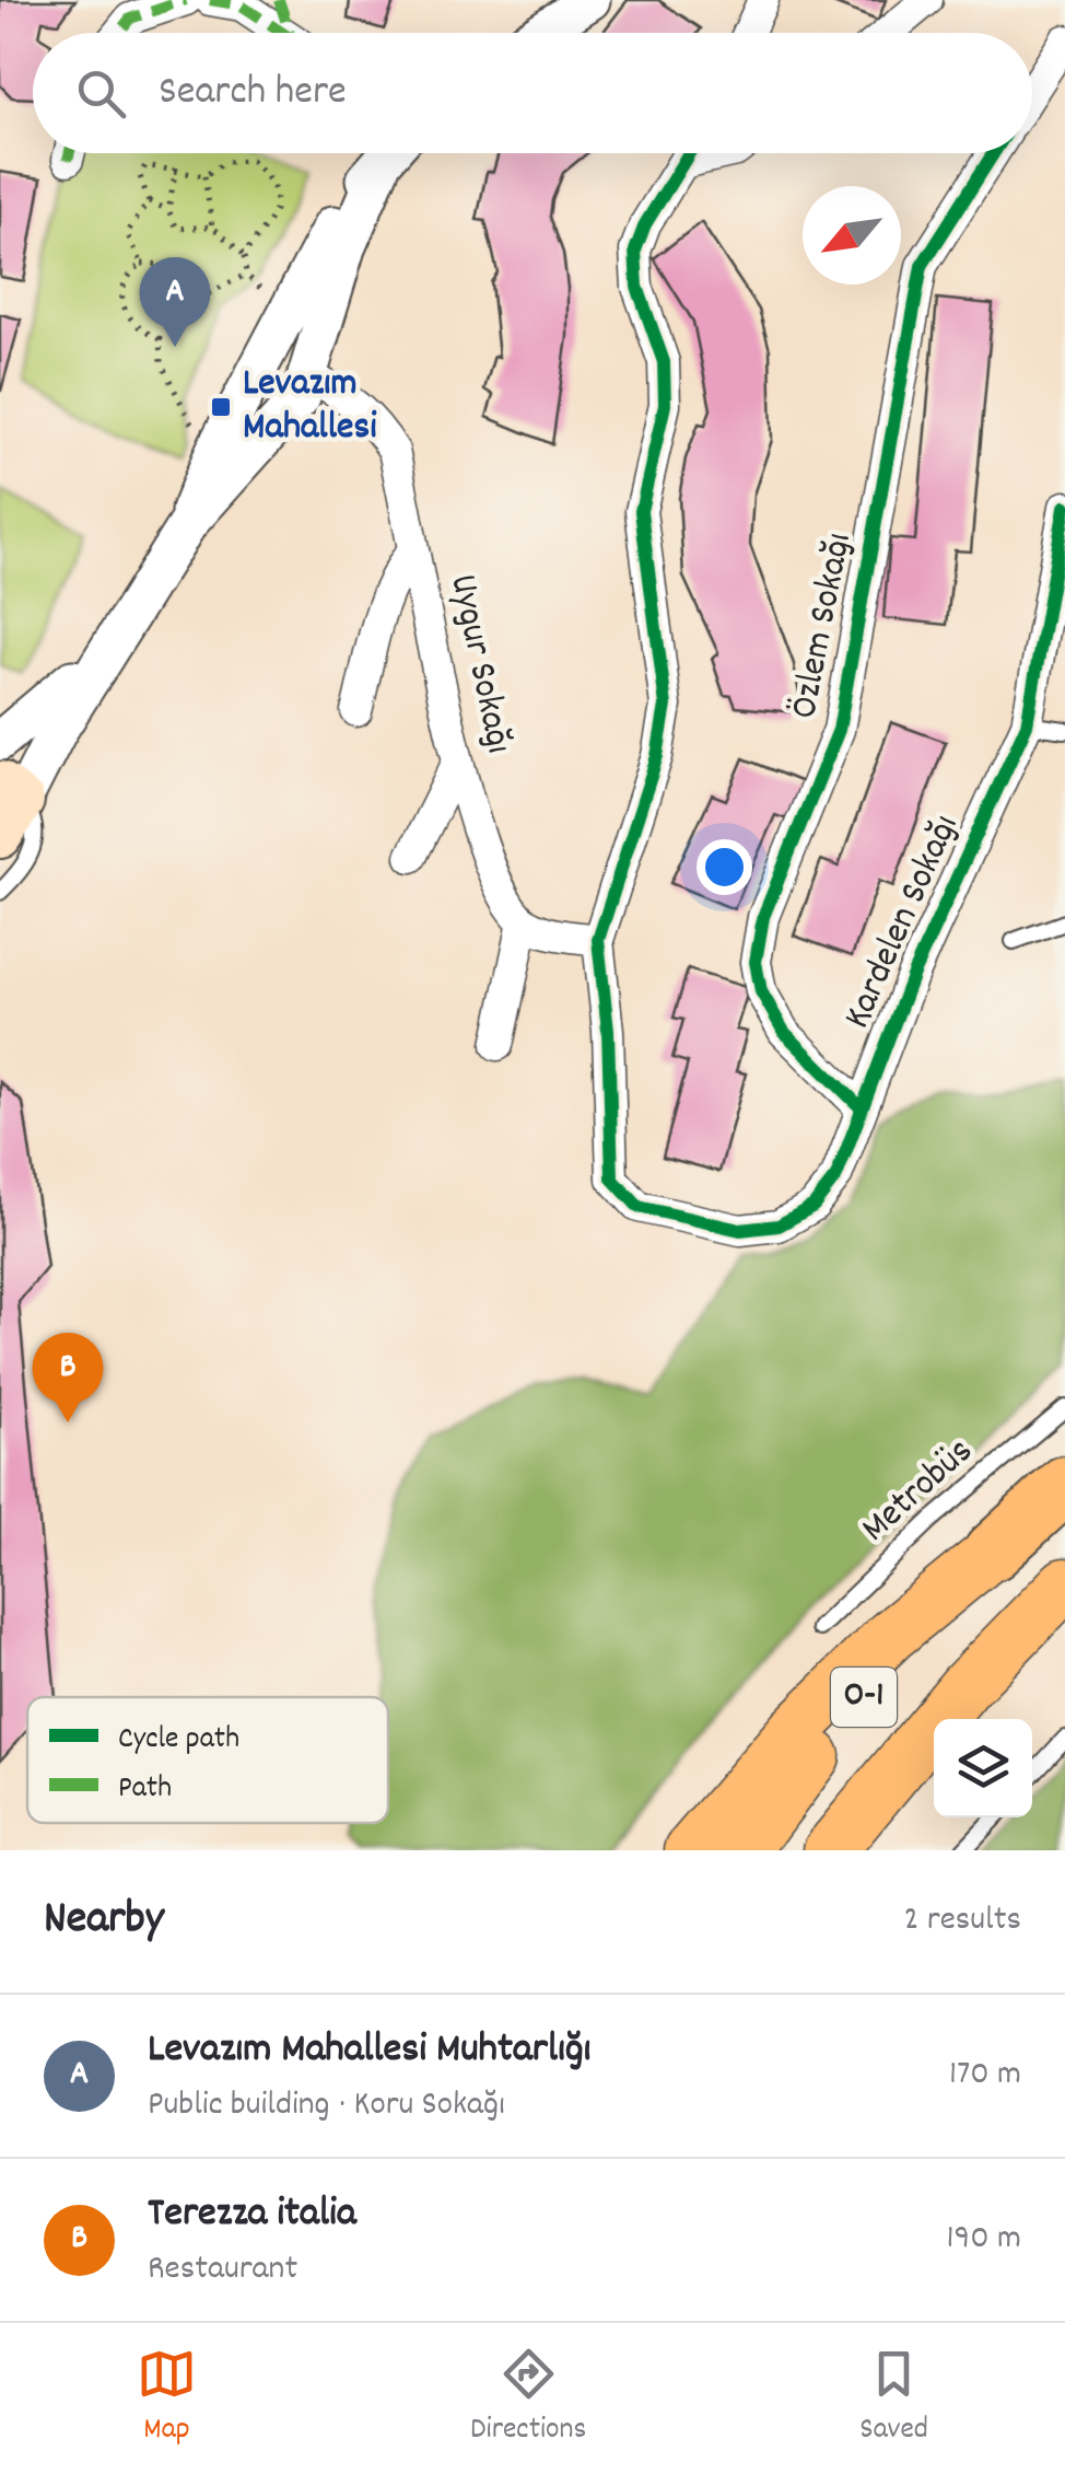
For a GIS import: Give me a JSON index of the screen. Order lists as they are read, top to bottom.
{
  "streets": {
    "highway": ["O-1"],
    "street": ["Özlem Sokağı", "Uygur Sokağı", "Kardelen Sokağı"],
    "lane": ["Metrobüs"]
  },
  "crossings": [
    ["Özlem Sokağı", "Kardelen Sokağı"]
  ],
  "places": {
    "transit": ["Levazım Mahallesi"]
  },
  "legend": ["Cycle path", "Path"],
  "north": "bottom left",
  "page": {
    "search": "Search here",
    "pins": ["A", "B"],
    "heading": ["Nearby", "2 results"],
    "list": [
      {
        "mark": "A",
        "name": "Levazım Mahallesi Muhtarlığı",
        "note": "Public building · Koru Sokağı",
        "value": "170 m"
      },
      {
        "mark": "B",
        "name": "Terezza italia",
        "note": "Restaurant",
        "value": "190 m"
      }
    ],
    "nav": ["Map", "Directions", "Saved"]
  }
}
